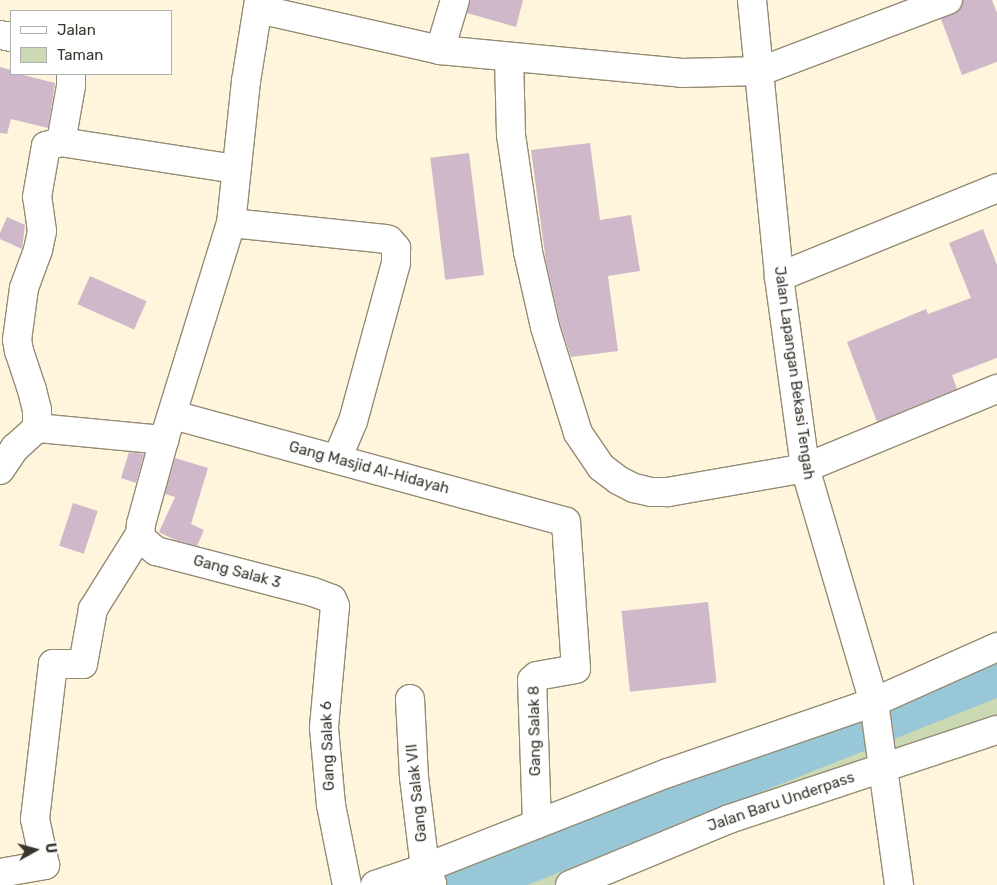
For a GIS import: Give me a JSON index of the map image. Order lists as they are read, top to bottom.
{
  "streets": {
    "street": [
      "Jalan Lapangan Bekasi Tengah",
      "Gang Masjid Al-Hidayah",
      "Gang Salak 3",
      "Gang Salak 8",
      "Gang Salak 6",
      "Gang Salak VII",
      "Jalan Baru Underpass"
    ]
  },
  "crossings": [
    ["Jalan Lapangan Bekasi Tengah", "Jalan Baru Underpass"],
    ["Gang Masjid Al-Hidayah", "Gang Salak 8"],
    ["Gang Salak 3", "Gang Salak 6"]
  ],
  "legend": ["Jalan", "Taman"],
  "north": "right"
}
